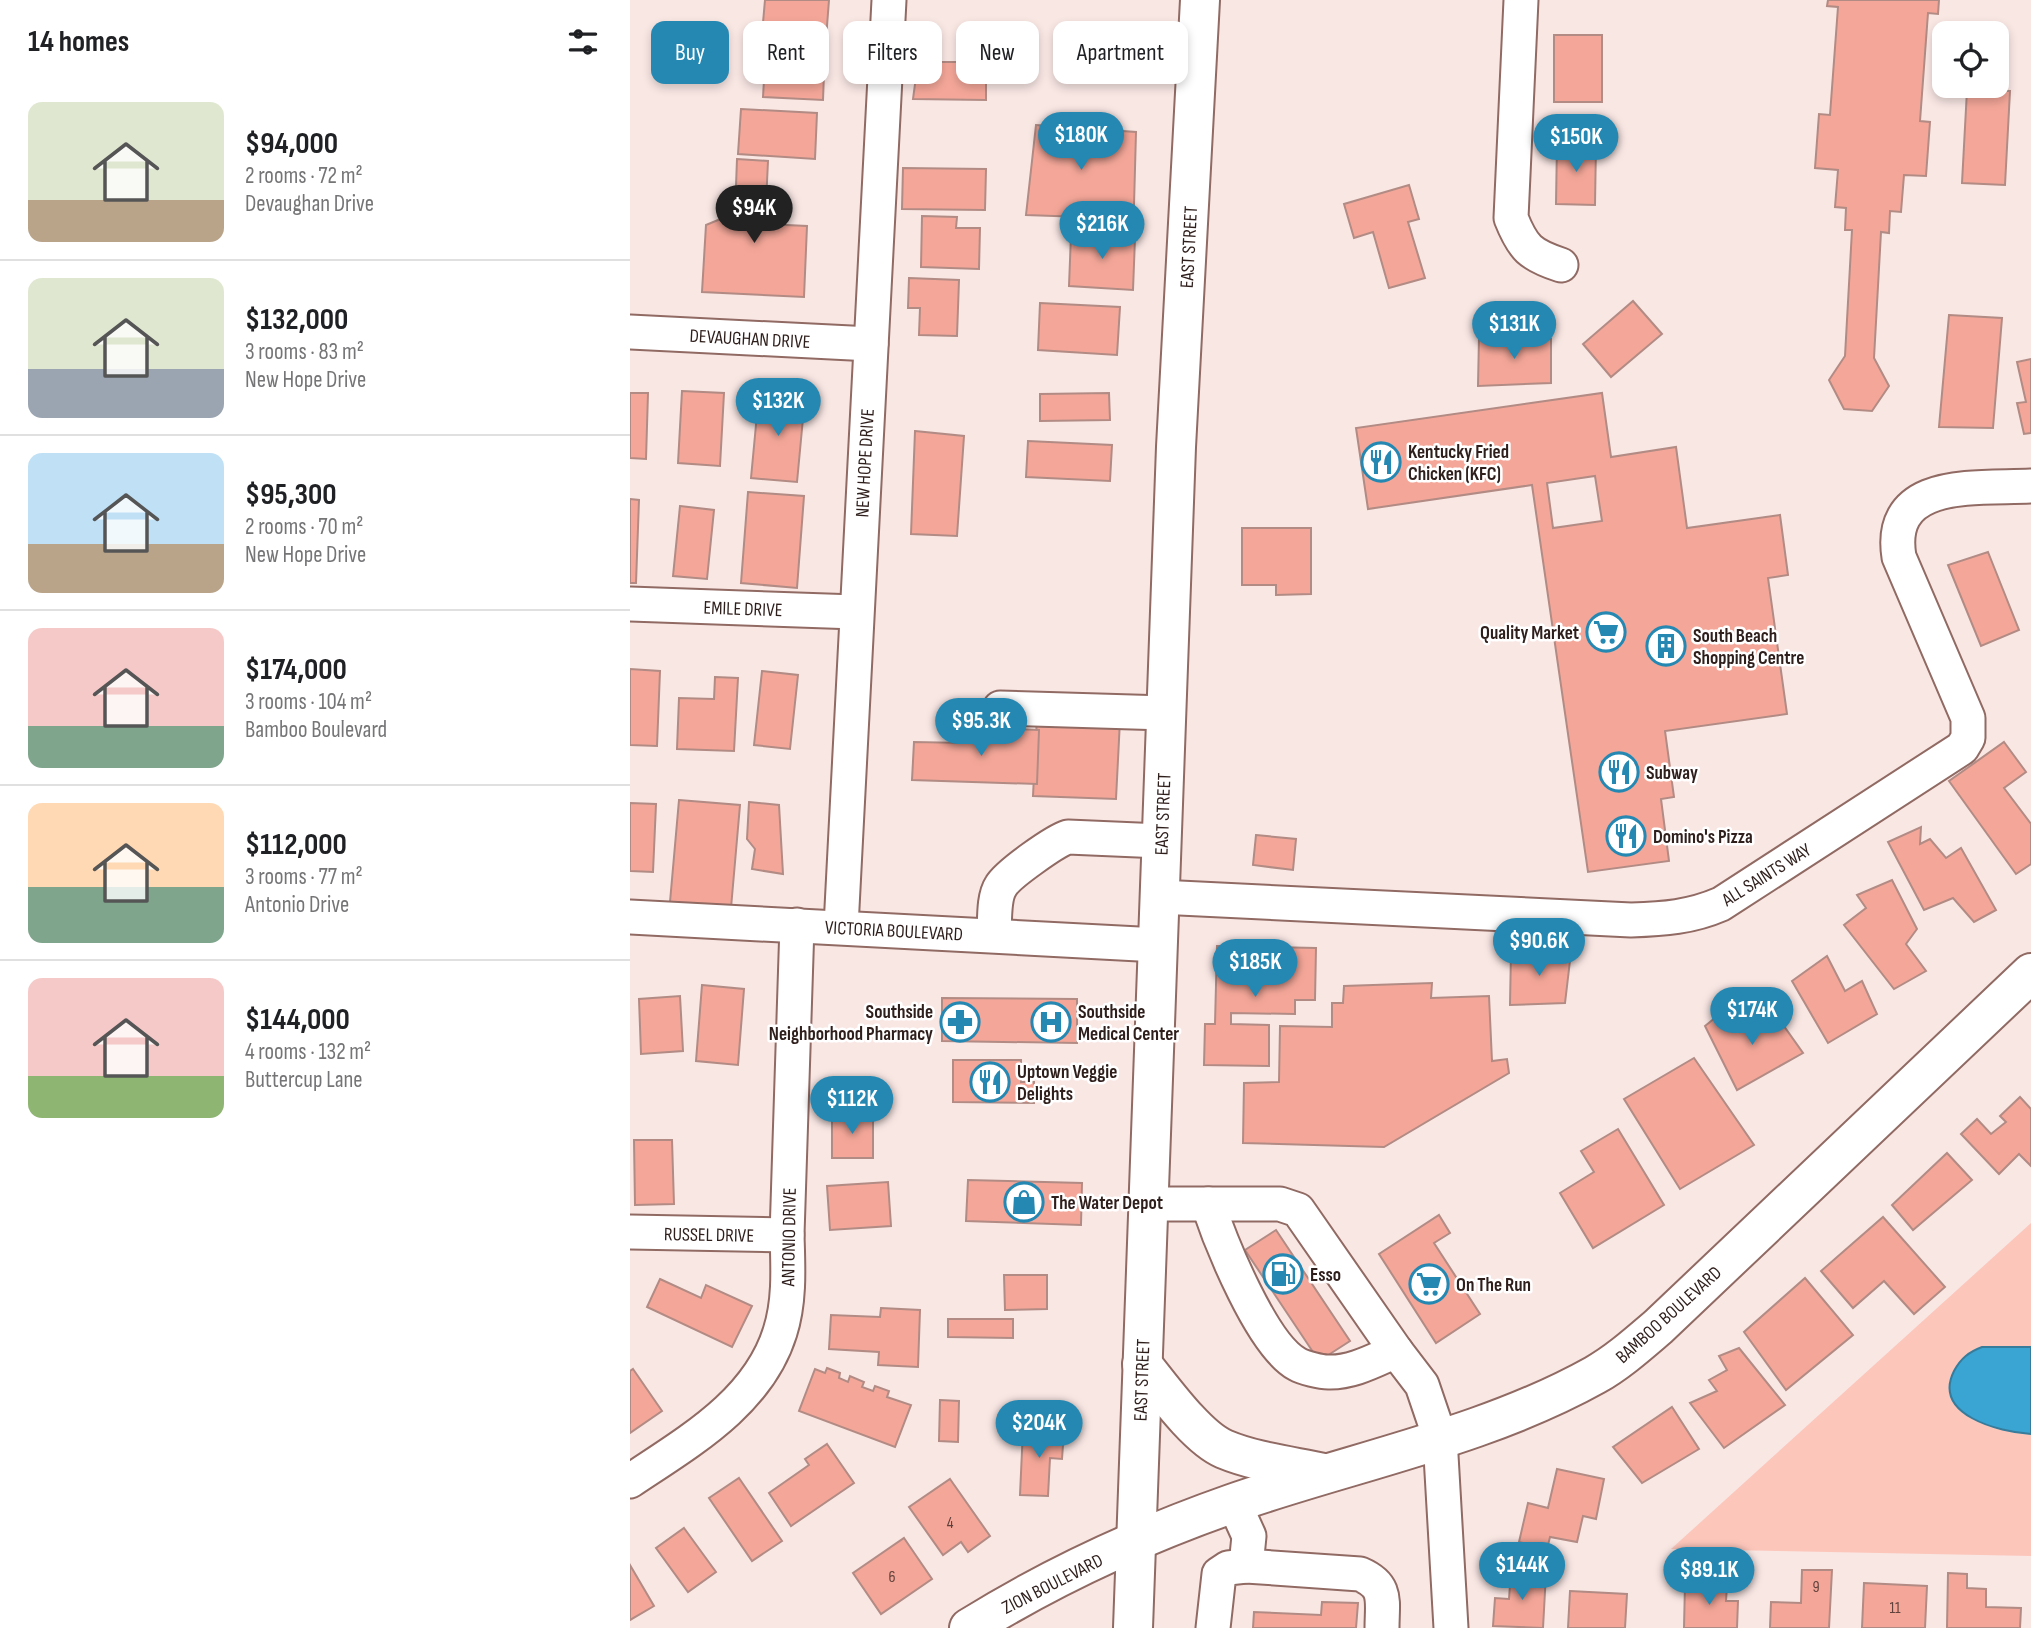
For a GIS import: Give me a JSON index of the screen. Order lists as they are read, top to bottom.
{
  "streets": {
    "main road": ["EAST STREET", "BAMBOO BOULEVARD", "ZION BOULEVARD"],
    "street": [
      "DEVAUGHAN DRIVE",
      "NEW HOPE DRIVE",
      "EMILE DRIVE",
      "ALL SAINTS WAY",
      "VICTORIA BOULEVARD",
      "RUSSEL DRIVE",
      "ANTONIO DRIVE"
    ]
  },
  "crossings": [
    ["EAST STREET", "ALL SAINTS WAY"],
    ["EAST STREET", "VICTORIA BOULEVARD"],
    ["EAST STREET", "BAMBOO BOULEVARD"],
    ["EAST STREET", "ZION BOULEVARD"],
    ["DEVAUGHAN DRIVE", "NEW HOPE DRIVE"],
    ["NEW HOPE DRIVE", "EMILE DRIVE"],
    ["NEW HOPE DRIVE", "VICTORIA BOULEVARD"],
    ["VICTORIA BOULEVARD", "ANTONIO DRIVE"],
    ["RUSSEL DRIVE", "ANTONIO DRIVE"],
    ["BAMBOO BOULEVARD", "ZION BOULEVARD"]
  ],
  "places": {
    "restaurant": [
      "Kentucky Fried Chicken (KFC)",
      "Subway",
      "Domino's Pizza",
      "Uptown Veggie Delights"
    ],
    "supermarket": ["Quality Market", "On The Run"],
    "building": ["South Beach Shopping Centre"],
    "pharmacy": ["Southside Neighborhood Pharmacy"],
    "hospital": ["Southside Medical Center"],
    "shop": ["The Water Depot"],
    "fuel station": ["Esso"]
  },
  "house_numbers": [
    "4",
    "6",
    "9",
    "11"
  ],
  "page": {
    "heading": "14 homes",
    "chip": [
      "Buy",
      "Rent",
      "Filters",
      "New",
      "Apartment"
    ],
    "list": [
      {
        "name": "$94,000",
        "note": "2 rooms · 72 m² · Devaughan Drive"
      },
      {
        "name": "$132,000",
        "note": "3 rooms · 83 m² · New Hope Drive"
      },
      {
        "name": "$95,300",
        "note": "2 rooms · 70 m² · New Hope Drive"
      },
      {
        "name": "$174,000",
        "note": "3 rooms · 104 m² · Bamboo Boulevard"
      },
      {
        "name": "$112,000",
        "note": "3 rooms · 77 m² · Antonio Drive"
      },
      {
        "name": "$144,000",
        "note": "4 rooms · 132 m² · Buttercup Lane"
      }
    ],
    "price": [
      "$180K",
      "$150K",
      "$94K",
      "$216K",
      "$131K",
      "$132K",
      "$95.3K",
      "$90.6K",
      "$185K",
      "$174K",
      "$112K",
      "$204K",
      "$144K",
      "$89.1K"
    ]
  }
}
